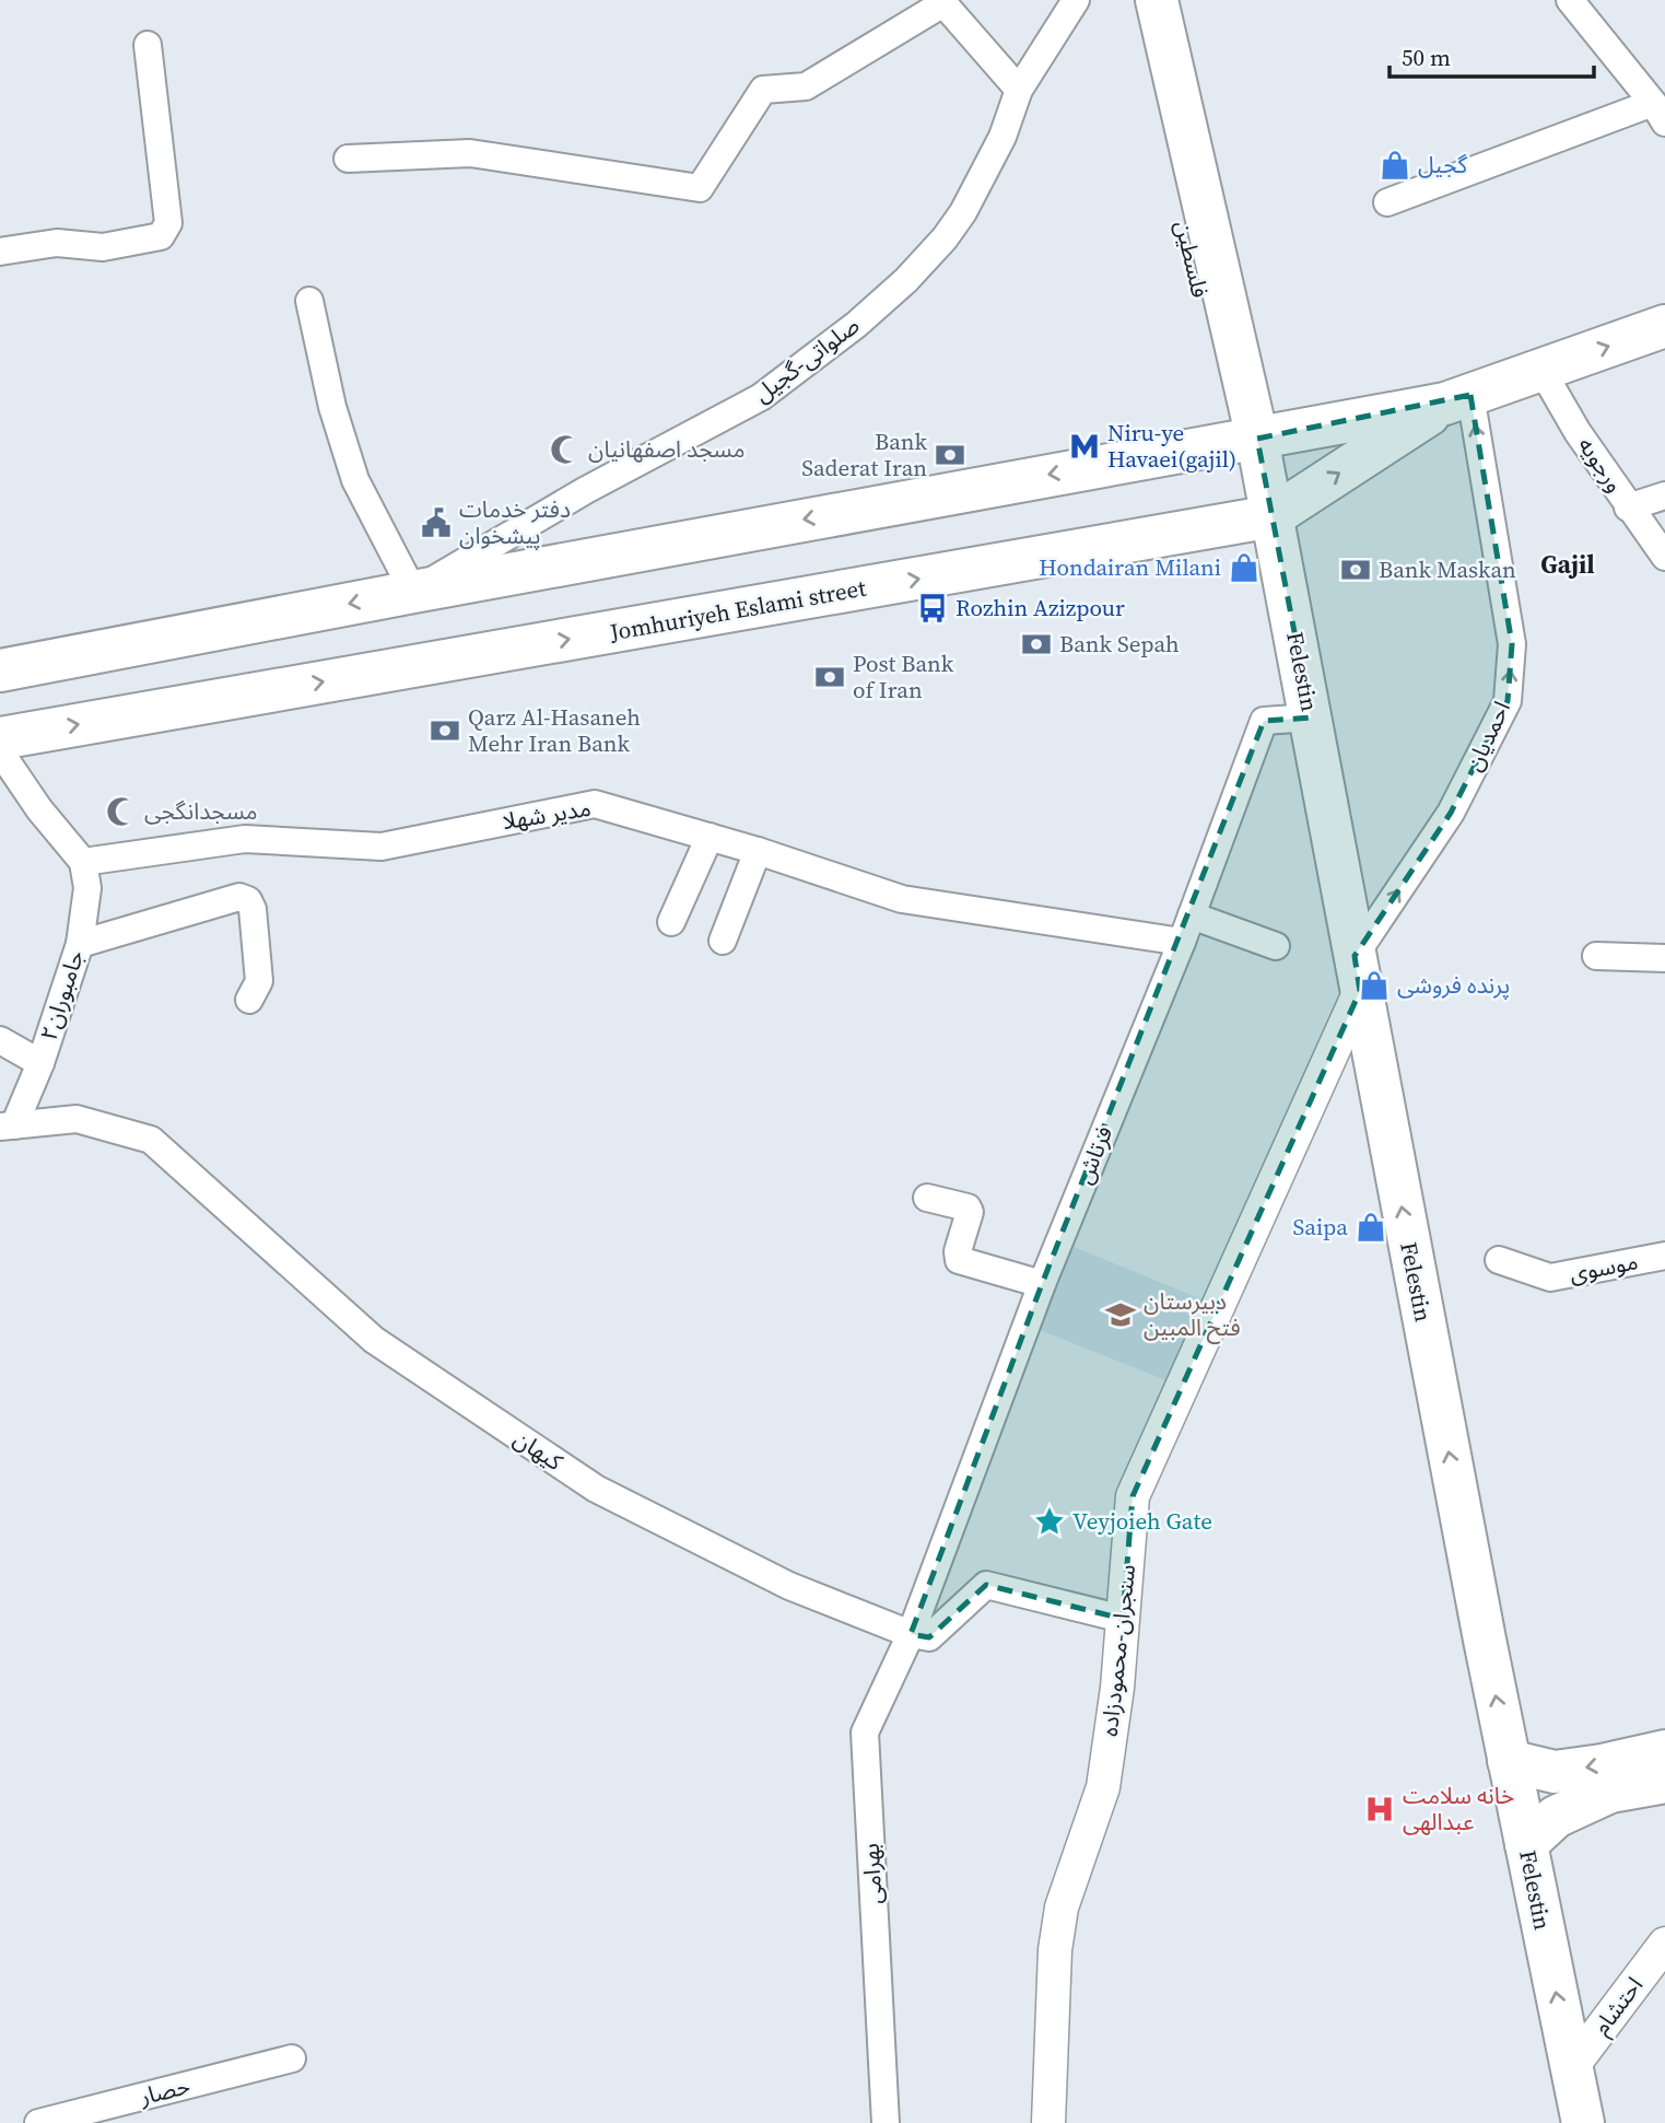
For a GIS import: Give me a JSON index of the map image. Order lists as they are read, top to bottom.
{
  "streets": {
    "main road": ["فلسطین", "Jomhuriyeh Eslami street", "Felestin"],
    "street": [
      "صلواتی-گجیل",
      "ورجویه",
      "احمدیان",
      "مدیر شهلا",
      "جامبوران۲",
      "فرتاش",
      "موسوی",
      "کیهان",
      "سنجران-محمودزاده",
      "بهرامی",
      "احتشام",
      "حصار"
    ]
  },
  "crossings": [
    ["فلسطین", "Jomhuriyeh Eslami street"],
    ["فلسطین", "Felestin"],
    ["صلواتی-گجیل", "Jomhuriyeh Eslami street"],
    ["ورجویه", "Jomhuriyeh Eslami street"],
    ["Jomhuriyeh Eslami street", "Felestin"],
    ["Jomhuriyeh Eslami street", "احمدیان"],
    ["Felestin", "احمدیان"],
    ["Felestin", "فرتاش"],
    ["Felestin", "سنجران-محمودزاده"],
    ["Felestin", "احتشام"],
    ["احمدیان", "سنجران-محمودزاده"],
    ["مدیر شهلا", "جامبوران۲"],
    ["مدیر شهلا", "فرتاش"],
    ["جامبوران۲", "کیهان"],
    ["فرتاش", "کیهان"],
    ["فرتاش", "بهرامی"],
    ["کیهان", "بهرامی"]
  ],
  "one_way": ["Felestin", "احمدیان"],
  "districts": ["Gajil"],
  "places": {
    "shop": [
      "گجیل",
      "Hondairan Milani",
      "پرنده فروشی",
      "Saipa"
    ],
    "metro station": ["Niru-ye Havaei(gajil)"],
    "mosque": ["مسجد اصفهانیان", "مسجدانگجی"],
    "bank": [
      "Bank Saderat Iran",
      "Bank Maskan",
      "Bank Sepah",
      "Post Bank of Iran",
      "Qarz Al-Hasaneh Mehr Iran Bank"
    ],
    "public building": ["دفتر خدمات پیشخوان"],
    "bus stop": ["Rozhin Azizpour"],
    "school or university": ["دبیرستان فتح المبین"],
    "place": ["Veyjoieh Gate"],
    "hospital": ["خانه سلامت عبدالهی"]
  },
  "scale_bar": "50 m"
}
